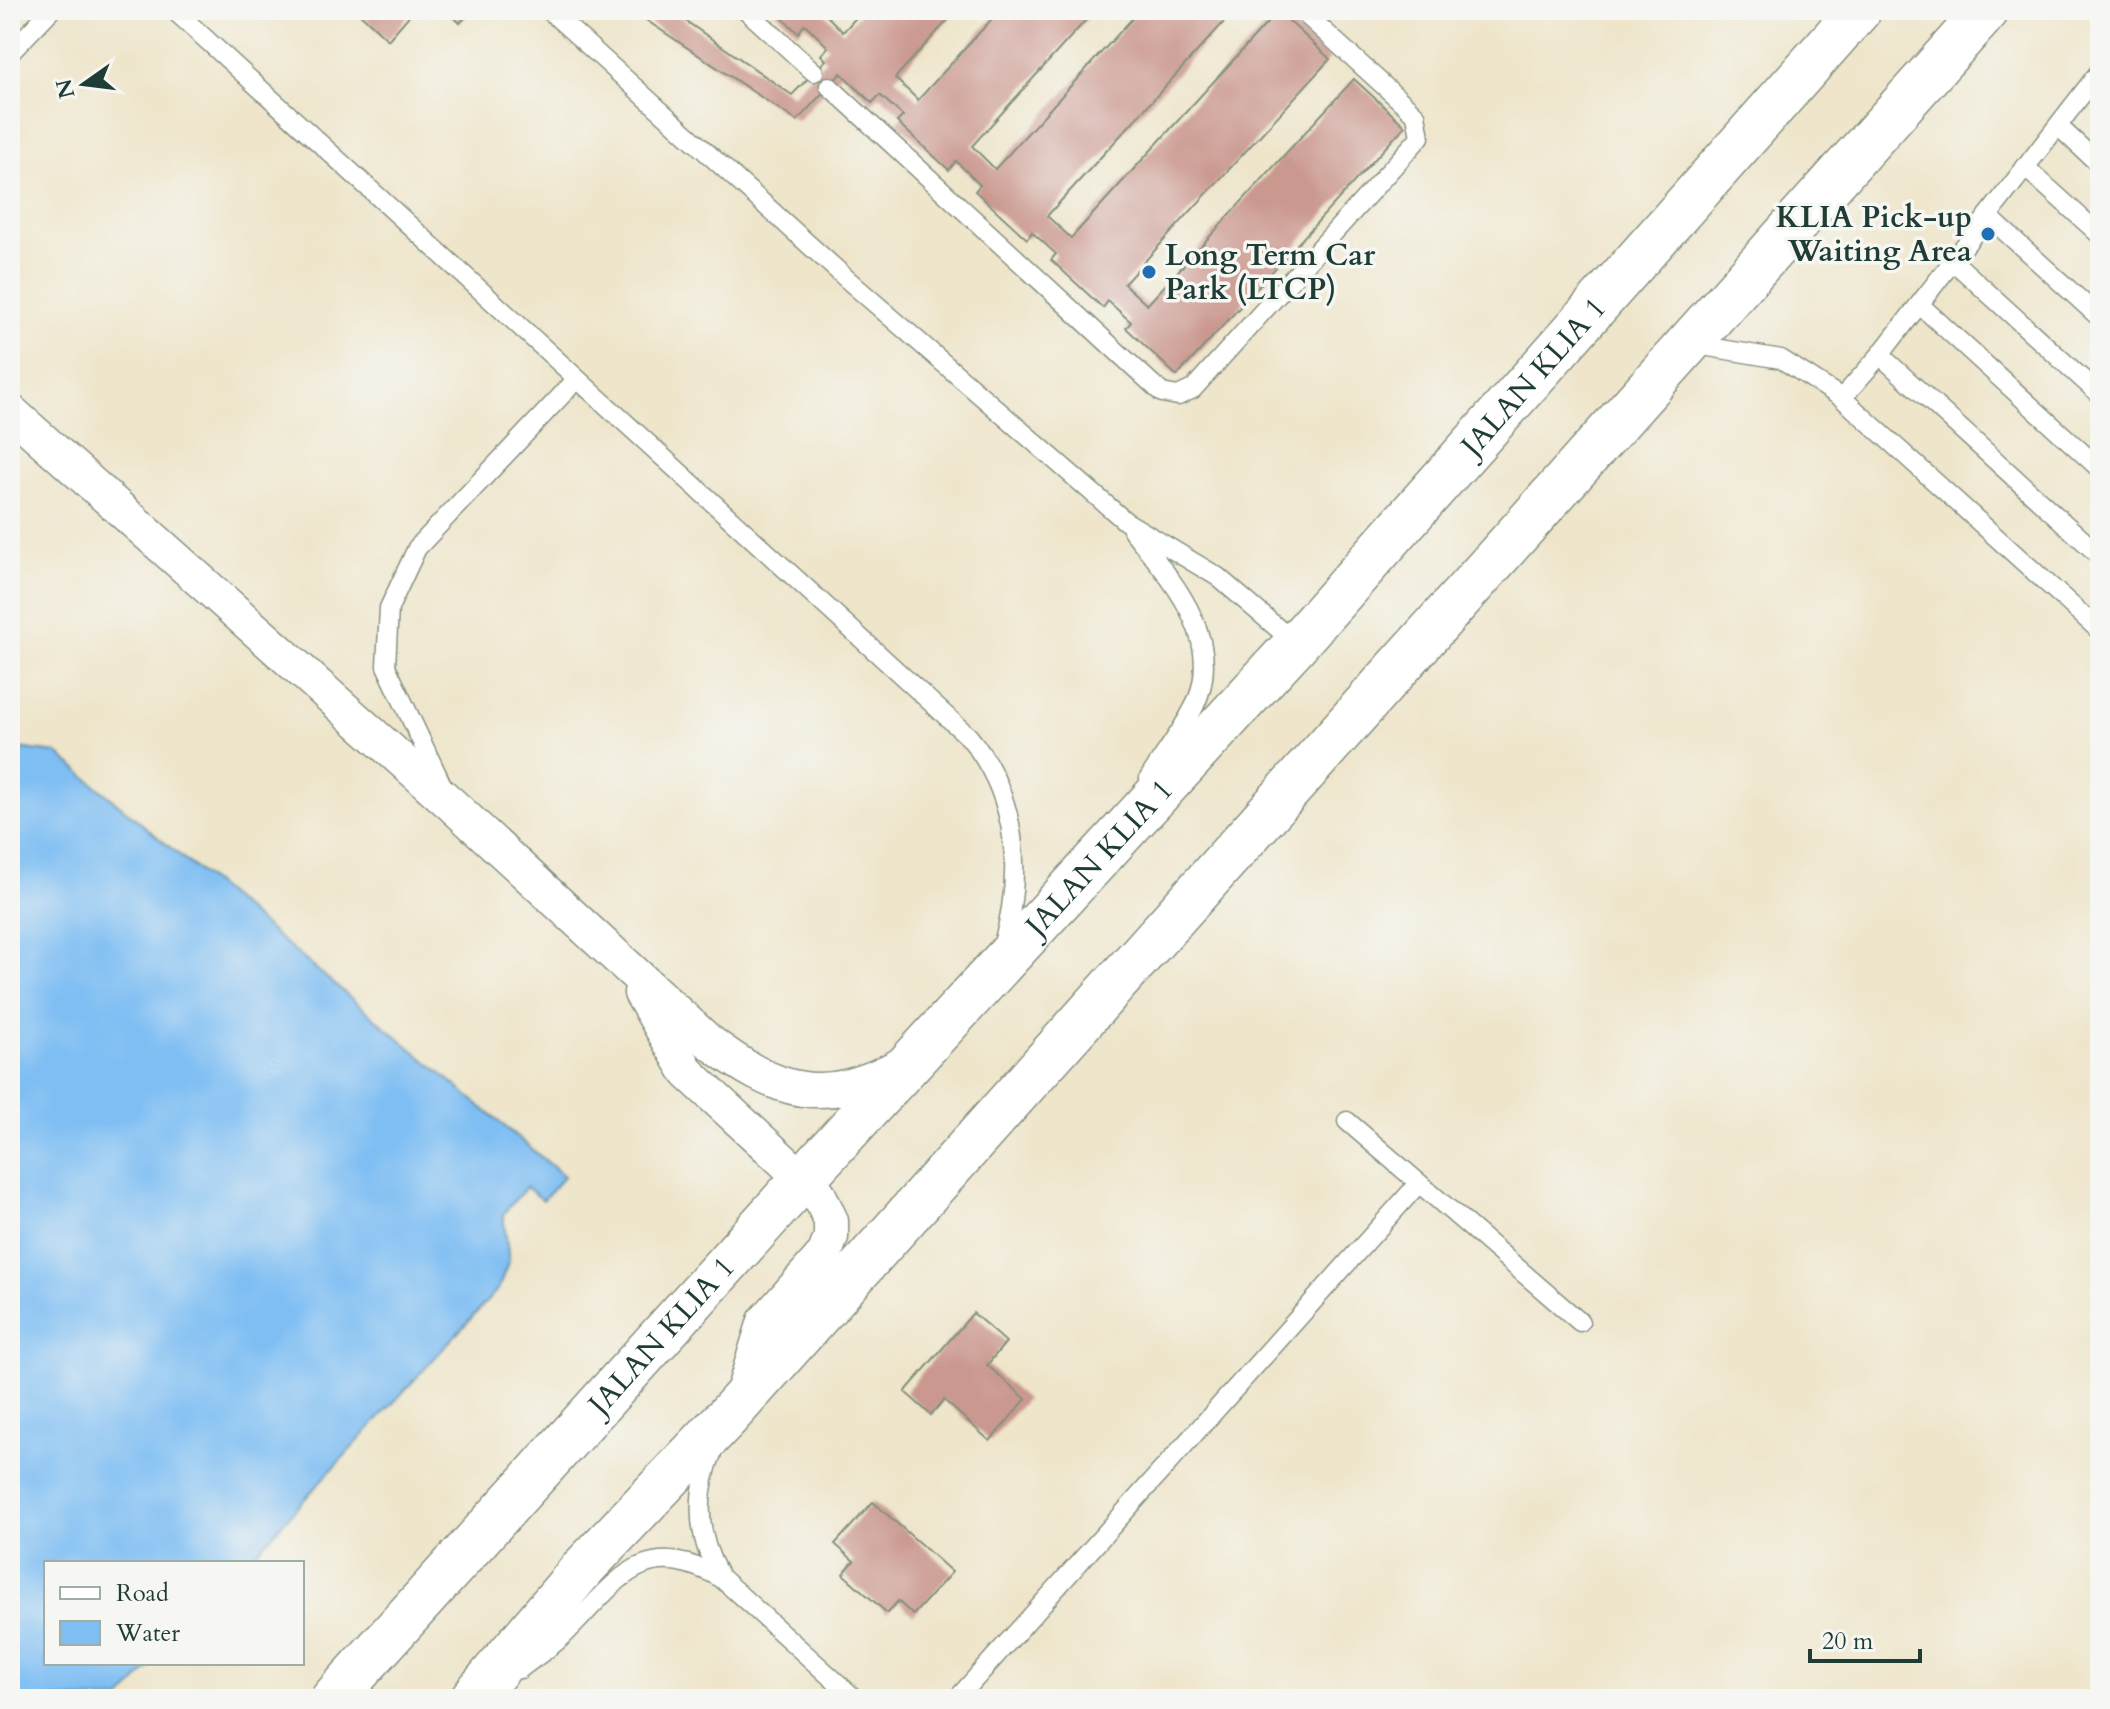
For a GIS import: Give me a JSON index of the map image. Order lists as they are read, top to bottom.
{
  "streets": {
    "main road": ["JALAN KLIA 1"]
  },
  "places": ["KLIA Pick-up Waiting Area", "Long Term Car Park (LTCP)"],
  "legend": ["Road", "Water"],
  "scale_bar": "20 m",
  "north": "left"
}
